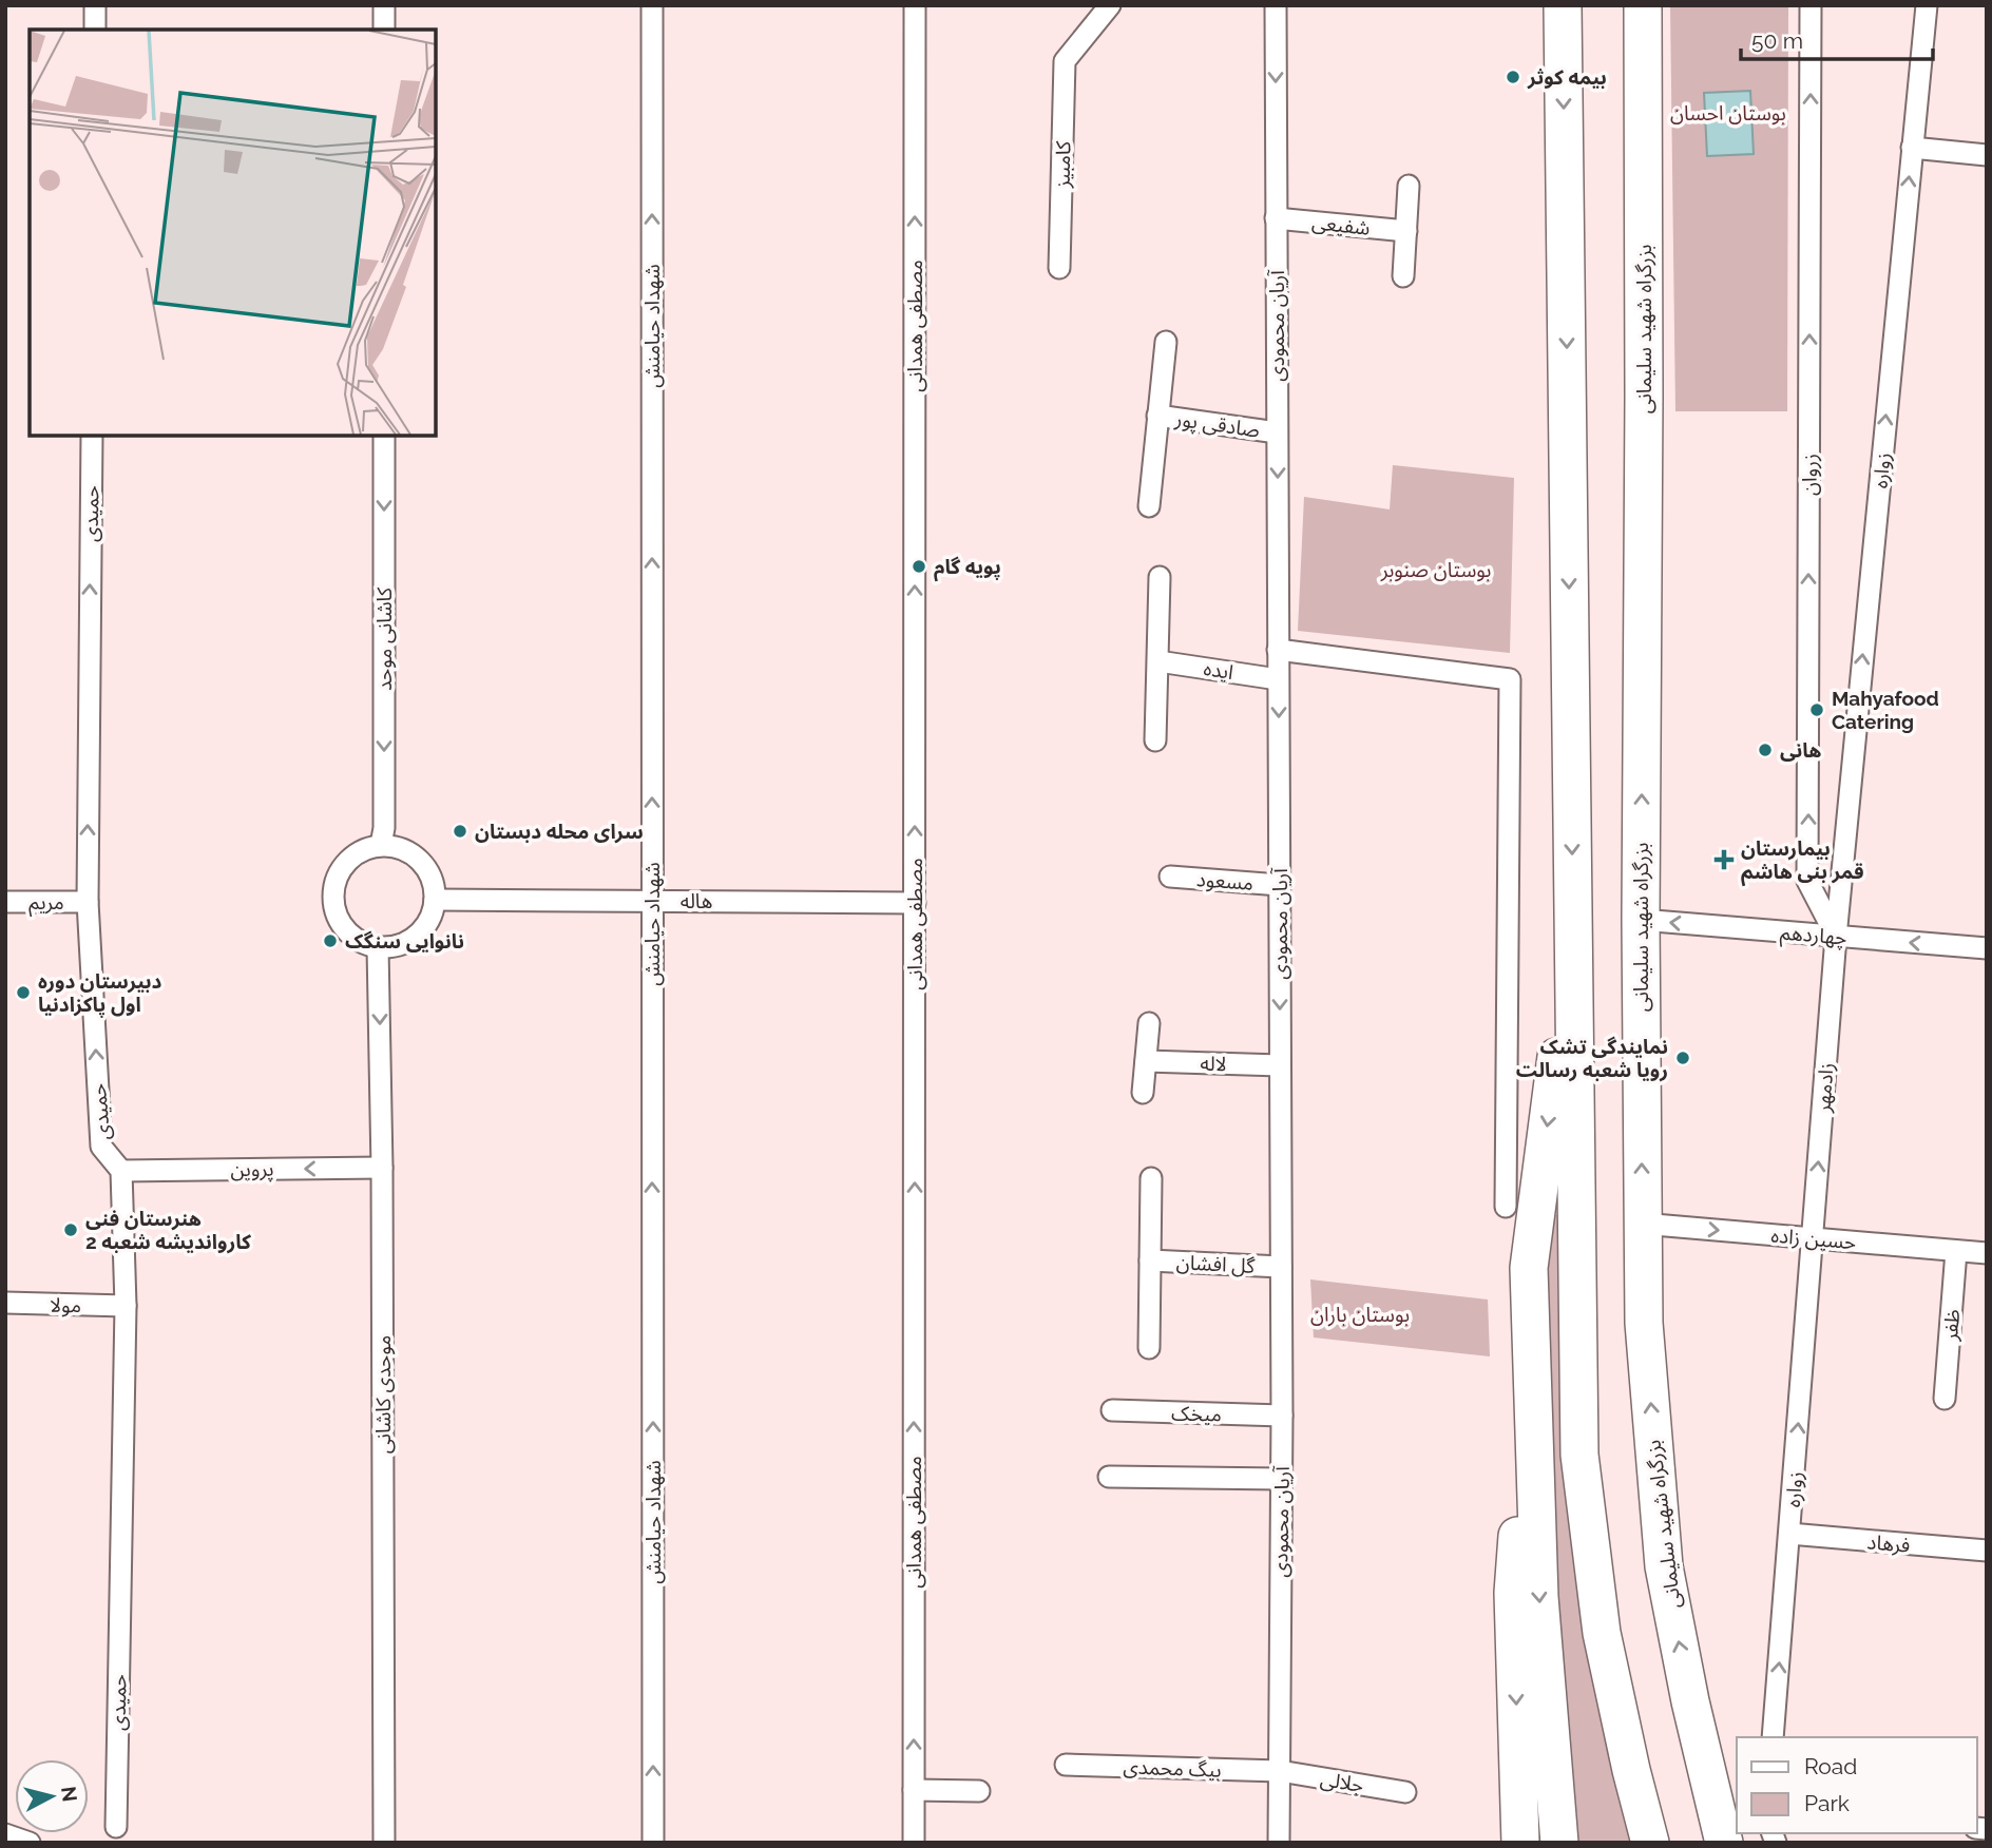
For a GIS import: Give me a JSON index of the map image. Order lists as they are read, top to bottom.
{
  "streets": {
    "highway": ["بزرگراه شهید سلیمانی"],
    "street": [
      "کامبیز",
      "شفیعی",
      "شهداد حیامنش",
      "مصطفی همدانی",
      "آریان محمودی",
      "صادقی پور",
      "زواره",
      "زروان",
      "حمیدی",
      "کاشانی موحد",
      "ایده",
      "مسعود",
      "هاله",
      "مریم",
      "چهاردهم",
      "لاله",
      "زادمهر",
      "پروین",
      "حسین زاده",
      "گل افشان",
      "مولا",
      "ظفر",
      "موحدی کاشانی",
      "میخک",
      "فرهاد",
      "بیگ محمدی",
      "جلالی"
    ]
  },
  "crossings": [
    ["شفیعی", "آریان محمودی"],
    ["شهداد حیامنش", "هاله"],
    ["مصطفی همدانی", "هاله"],
    ["آریان محمودی", "صادقی پور"],
    ["آریان محمودی", "ایده"],
    ["آریان محمودی", "مسعود"],
    ["آریان محمودی", "لاله"],
    ["آریان محمودی", "گل افشان"],
    ["آریان محمودی", "میخک"],
    ["آریان محمودی", "بیگ محمدی"],
    ["آریان محمودی", "جلالی"],
    ["بزرگراه شهید سلیمانی", "چهاردهم"],
    ["بزرگراه شهید سلیمانی", "حسین زاده"],
    ["زواره", "زروان"],
    ["زواره", "چهاردهم"],
    ["زواره", "زادمهر"],
    ["زواره", "حسین زاده"],
    ["زواره", "فرهاد"],
    ["زروان", "چهاردهم"],
    ["زروان", "زادمهر"],
    ["حمیدی", "مریم"],
    ["حمیدی", "پروین"],
    ["حمیدی", "مولا"],
    ["کاشانی موحد", "هاله"],
    ["کاشانی موحد", "موحدی کاشانی"],
    ["هاله", "موحدی کاشانی"],
    ["چهاردهم", "زادمهر"],
    ["زادمهر", "حسین زاده"],
    ["پروین", "موحدی کاشانی"],
    ["حسین زاده", "ظفر"],
    ["بیگ محمدی", "جلالی"]
  ],
  "one_way": [
    "شهداد حیامنش",
    "مصطفی همدانی",
    "آریان محمودی",
    "زواره",
    "زروان",
    "حمیدی",
    "کاشانی موحد",
    "چهاردهم",
    "زادمهر",
    "پروین",
    "حسین زاده"
  ],
  "parks": ["بوستان احسان", "بوستان صنوبر", "بوستان باران"],
  "places": {
    "other": [
      "بیمه کوثر",
      "پویه گام",
      "Mahyafood Catering",
      "هانی",
      "سرای محله دبستان",
      "نانوایی سنگک",
      "دبیرستان دوره اول پاکزادنیا",
      "نمایندگی تشک رویا شعبه رسالت",
      "هنرستان فنی کارواندیشه شعبه 2"
    ],
    "health": ["بیمارستان قمر بنی هاشم"]
  },
  "legend": ["Road", "Park"],
  "scale_bar": "50 m",
  "north": "right"
}
